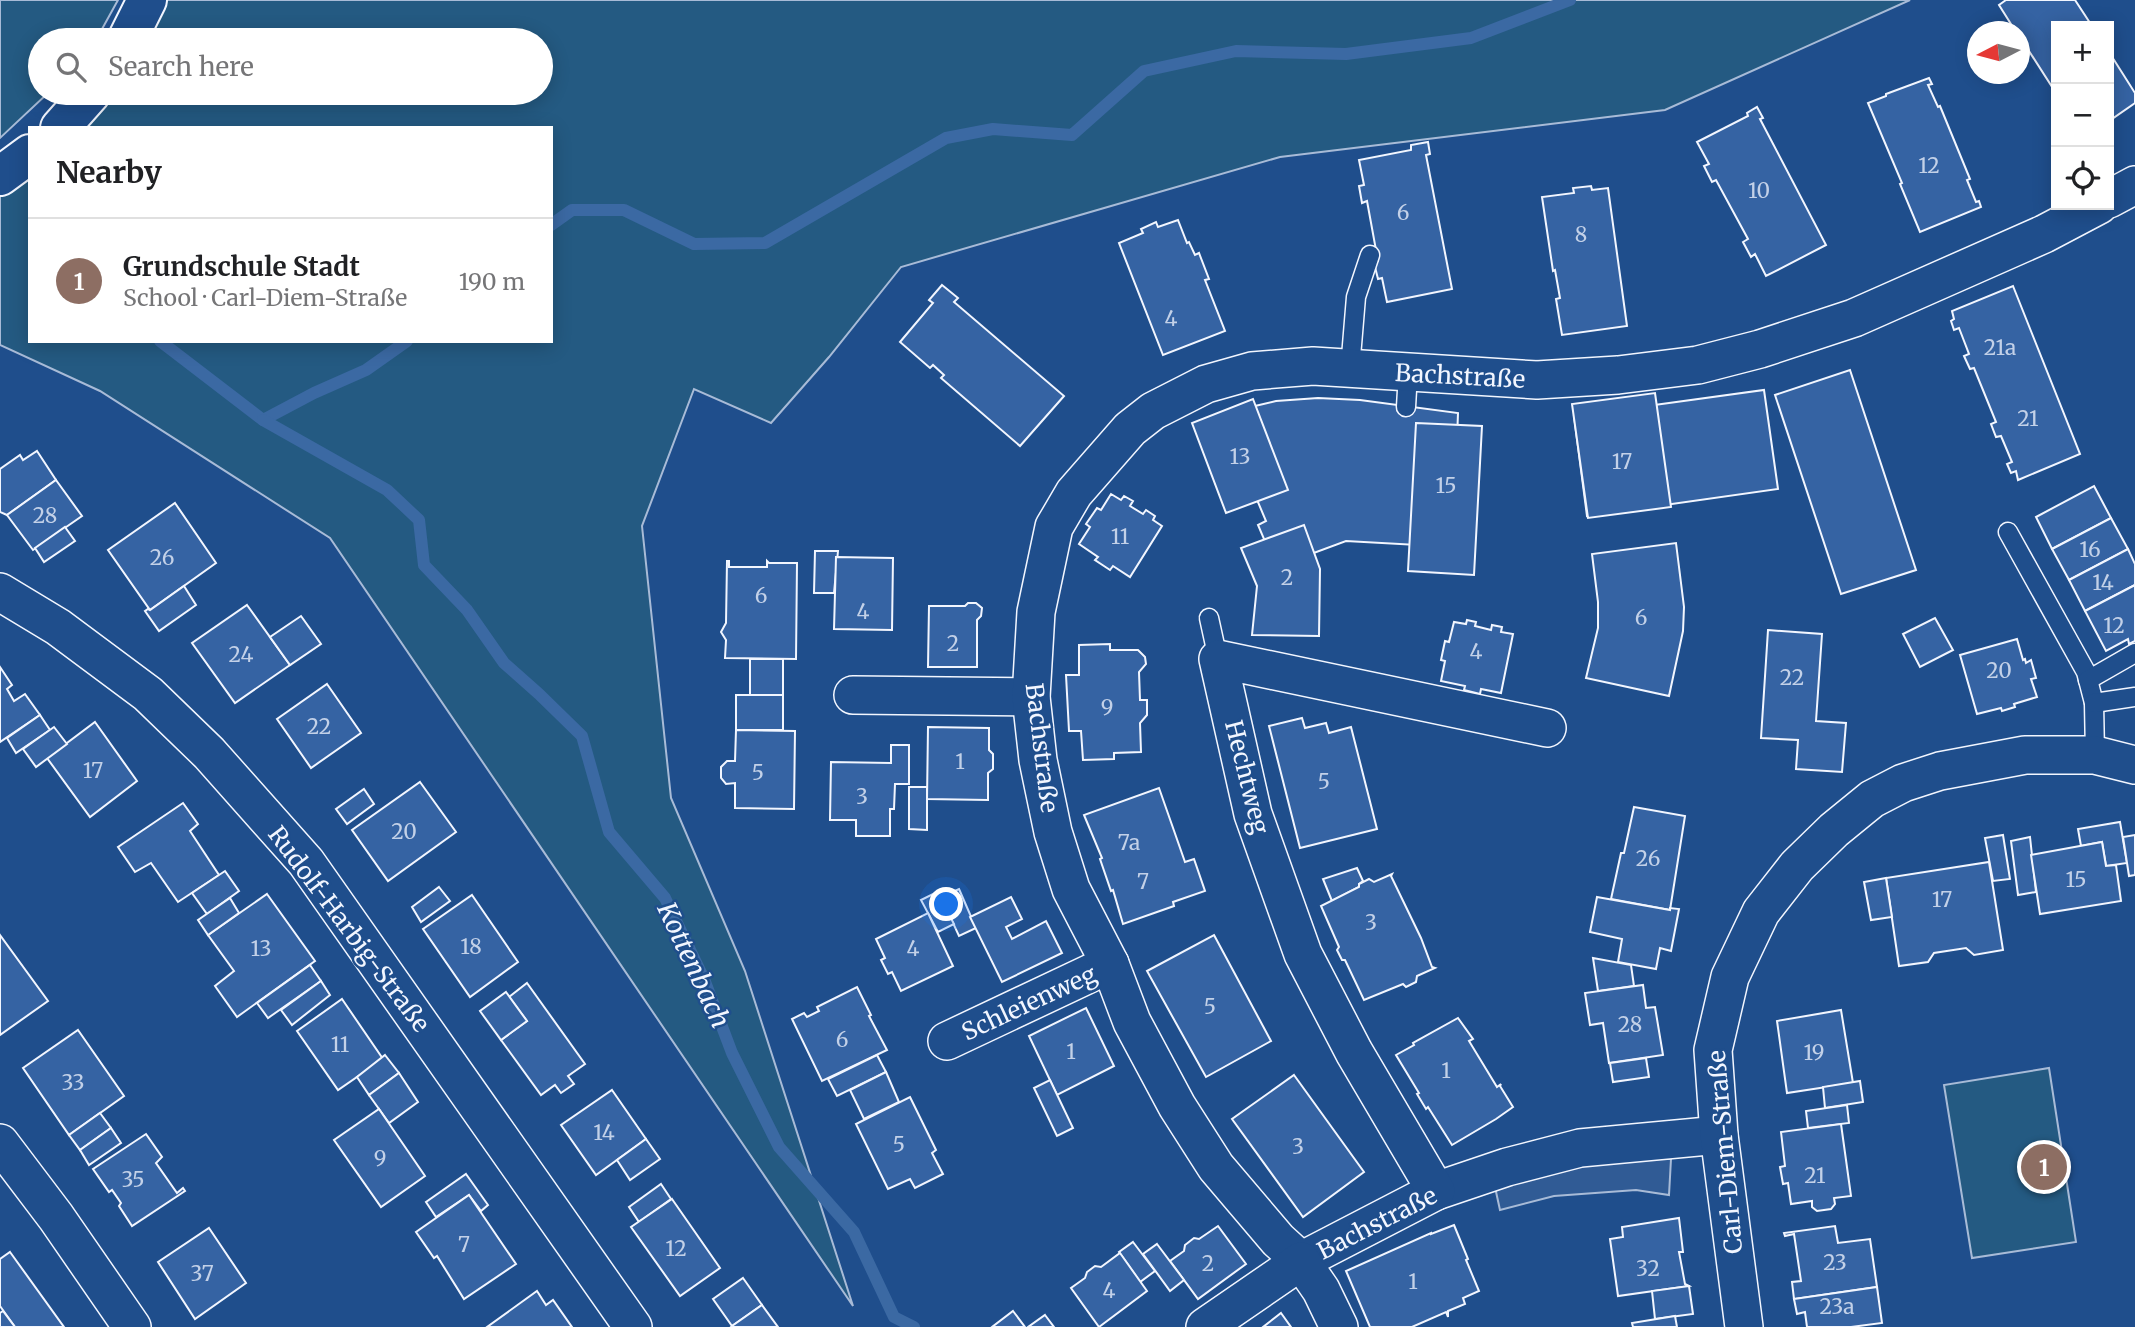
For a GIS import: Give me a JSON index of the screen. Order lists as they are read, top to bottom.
{
  "streets": {
    "street": [
      "Bachstraße",
      "Hechtweg",
      "Rudolf-Harbig-Straße",
      "Schleienweg",
      "Carl-Diem-Straße"
    ]
  },
  "crossings": [
    ["Bachstraße", "Hechtweg"],
    ["Bachstraße", "Schleienweg"],
    ["Bachstraße", "Carl-Diem-Straße"]
  ],
  "water": ["Kottenbach"],
  "house_numbers": [
    "12",
    "10",
    "6",
    "8",
    "4",
    "21a",
    "21",
    "13",
    "17",
    "15",
    "28",
    "11",
    "16",
    "26",
    "2",
    "14",
    "6",
    "4",
    "6",
    "12",
    "2",
    "4",
    "24",
    "20",
    "22",
    "9",
    "22",
    "1",
    "17",
    "5",
    "5",
    "3",
    "20",
    "7a",
    "26",
    "15",
    "7",
    "17",
    "3",
    "18",
    "13",
    "4",
    "5",
    "28",
    "6",
    "11",
    "1",
    "19",
    "1",
    "33",
    "14",
    "5",
    "3",
    "9",
    "21",
    "35",
    "7",
    "12",
    "23",
    "2",
    "32",
    "37",
    "1",
    "4",
    "23a"
  ],
  "north": "left",
  "page": {
    "map_buttons": ["+", "−"],
    "search": "Search here",
    "heading": "Nearby",
    "list": [
      {
        "mark": "1",
        "name": "Grundschule Stadt",
        "note": "School · Carl-Diem-Straße",
        "value": "190 m"
      }
    ],
    "pins": "1"
  }
}
